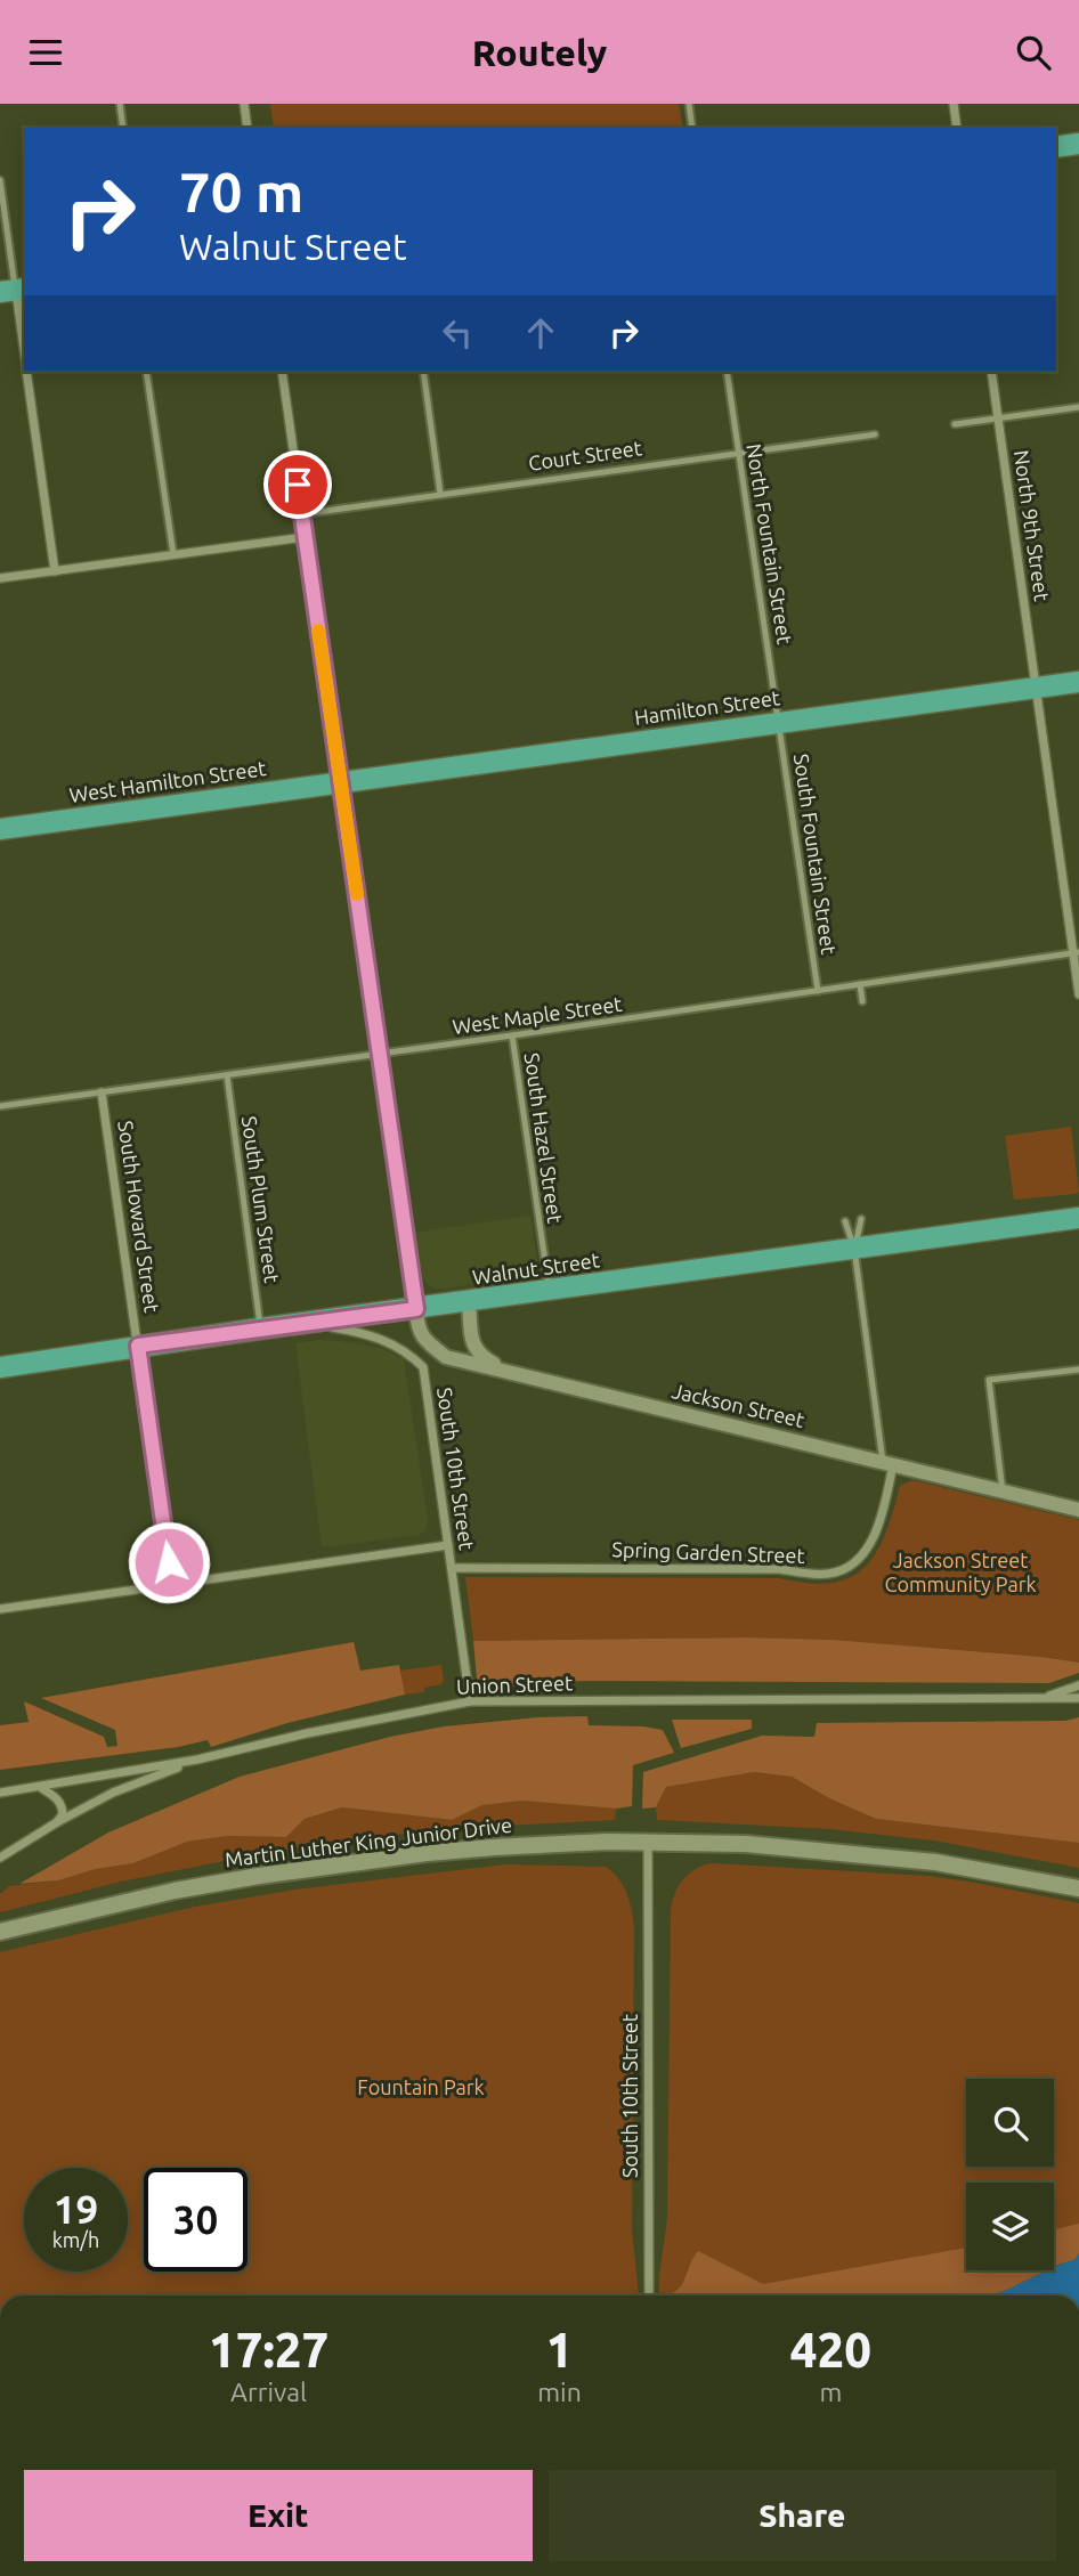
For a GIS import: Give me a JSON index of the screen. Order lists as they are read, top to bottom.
{
  "streets": {
    "main road": [
      "Hamilton Street",
      "West Hamilton Street",
      "Walnut Street",
      "Martin Luther King Junior Drive"
    ],
    "street": [
      "North 9th Street",
      "South Howard Street",
      "Jackson Street",
      "South 10th Street",
      "Spring Garden Street",
      "Union Street"
    ],
    "lane": [
      "Court Street",
      "North Fountain Street",
      "South Fountain Street",
      "West Maple Street",
      "South Hazel Street",
      "South Plum Street"
    ]
  },
  "crossings": [
    ["Court Street", "North Fountain Street"],
    ["North 9th Street", "Hamilton Street"],
    ["North 9th Street", "West Maple Street"],
    ["North Fountain Street", "Hamilton Street"],
    ["North Fountain Street", "South Fountain Street"],
    ["Hamilton Street", "West Hamilton Street"],
    ["Hamilton Street", "South Fountain Street"],
    ["South Fountain Street", "West Maple Street"],
    ["West Maple Street", "South Hazel Street"],
    ["West Maple Street", "South Plum Street"],
    ["West Maple Street", "South Howard Street"],
    ["South Hazel Street", "Walnut Street"],
    ["South Plum Street", "Walnut Street"],
    ["South Howard Street", "Walnut Street"],
    ["Walnut Street", "South 10th Street"],
    ["Jackson Street", "South 10th Street"],
    ["Jackson Street", "Spring Garden Street"],
    ["South 10th Street", "Spring Garden Street"],
    ["South 10th Street", "Union Street"],
    ["South 10th Street", "Martin Luther King Junior Drive"]
  ],
  "parks": ["Jackson Street Community Park", "Fountain Park"],
  "page": {
    "header": "Routely",
    "turn": ["70 m", "Walnut Street"],
    "speed": "19 km/h",
    "limit": "30",
    "eta": [
      "17:27",
      "Arrival",
      "1",
      "min",
      "420",
      "m"
    ],
    "buttons": ["Exit", "Share"]
  }
}
